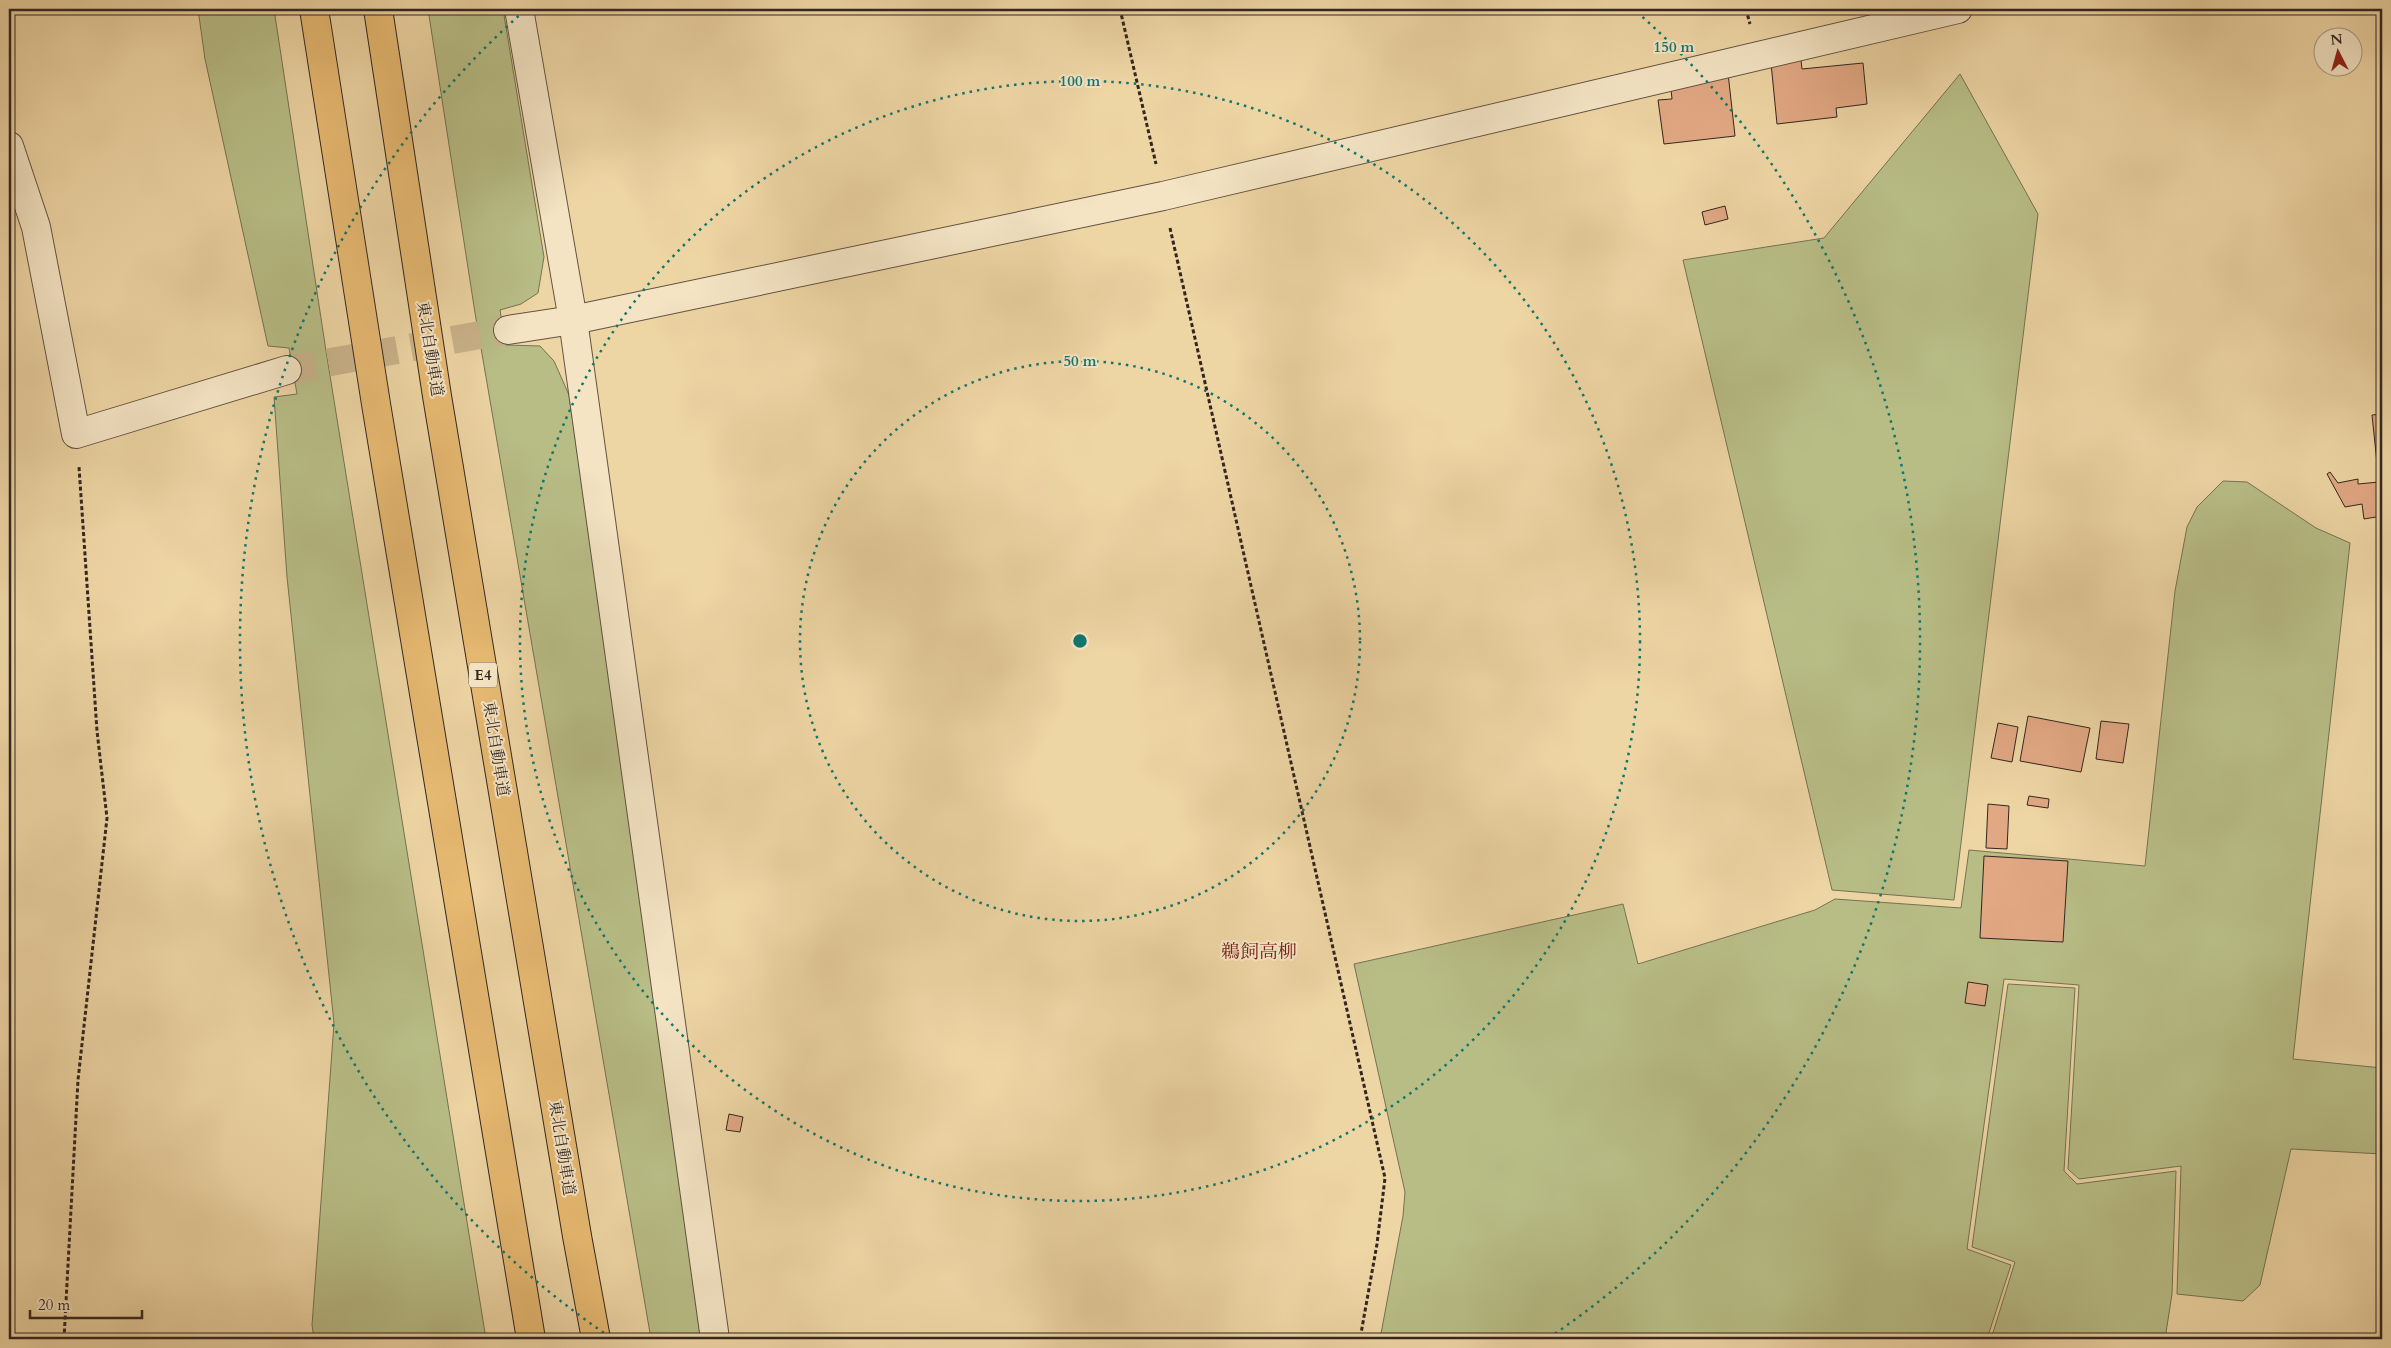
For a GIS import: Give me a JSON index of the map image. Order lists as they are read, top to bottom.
{
  "streets": {
    "highway": ["東北自動車道", "E4"]
  },
  "districts": ["鵜飼高柳"],
  "scale_bar": "20 m",
  "north": "top",
  "rings": ["150 m", "100 m", "50 m"]
}
